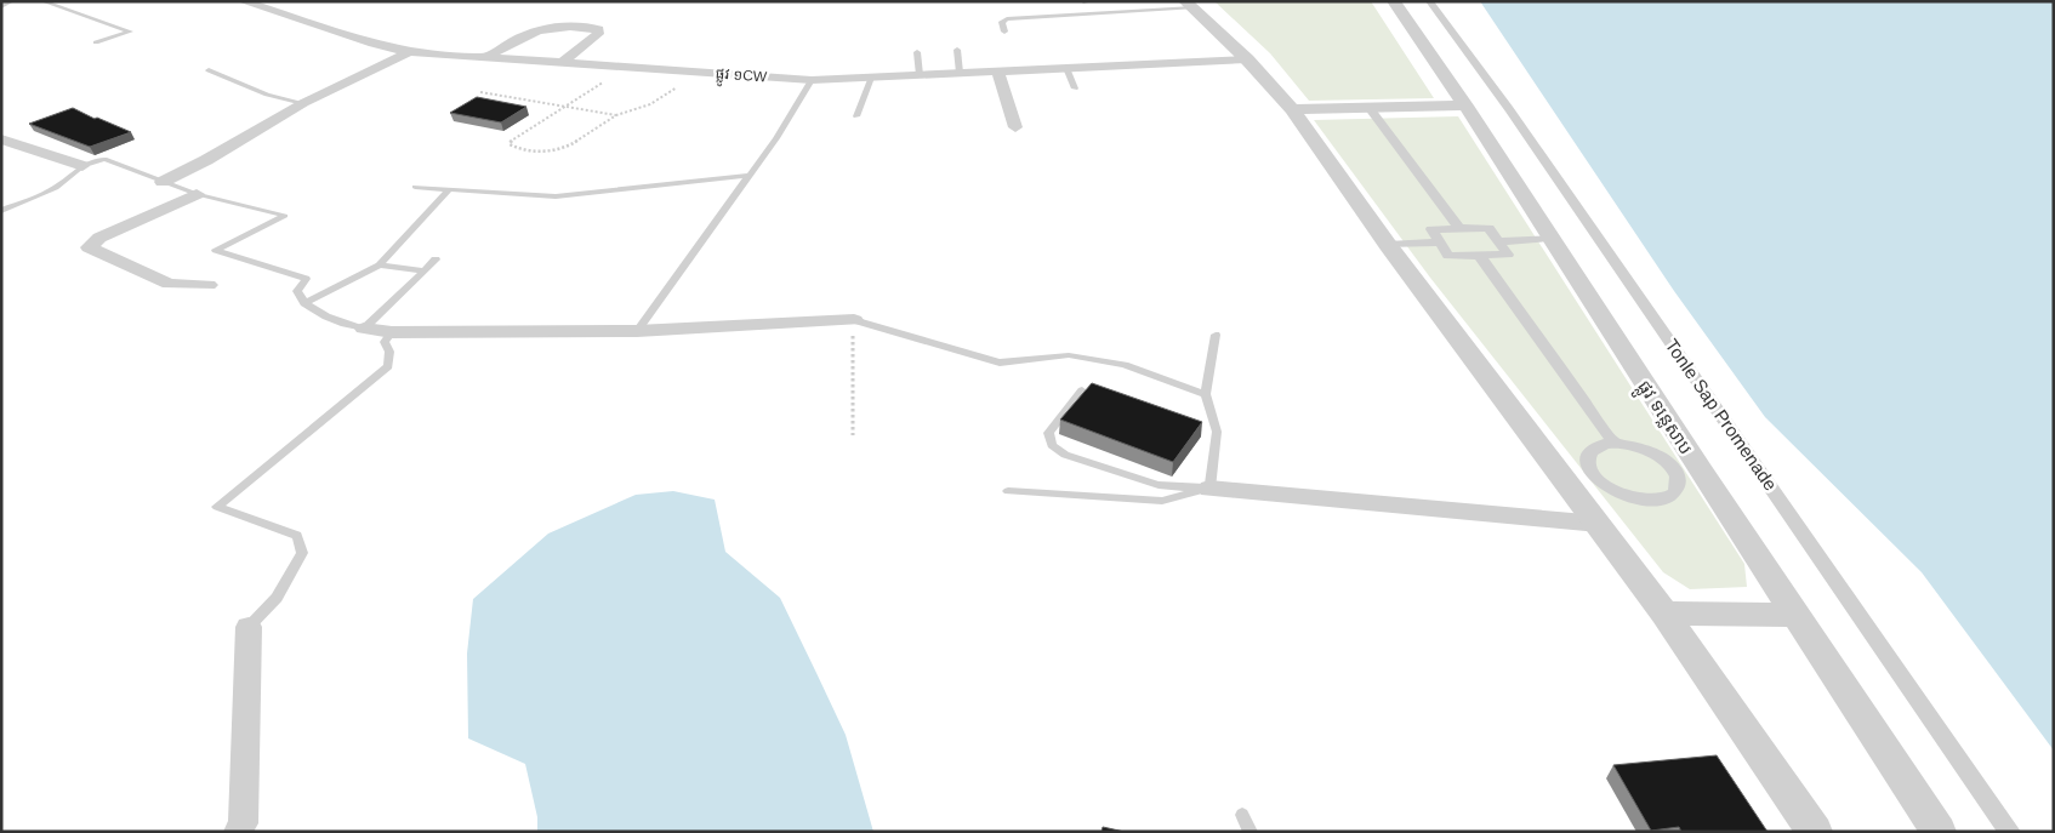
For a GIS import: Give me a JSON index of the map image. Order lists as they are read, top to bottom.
{
  "streets": {
    "street": ["ផ្លូវ ១CW", "Tonle Sap Promenade", "ផ្លូវ ទន្លេសាប"]
  }
}
